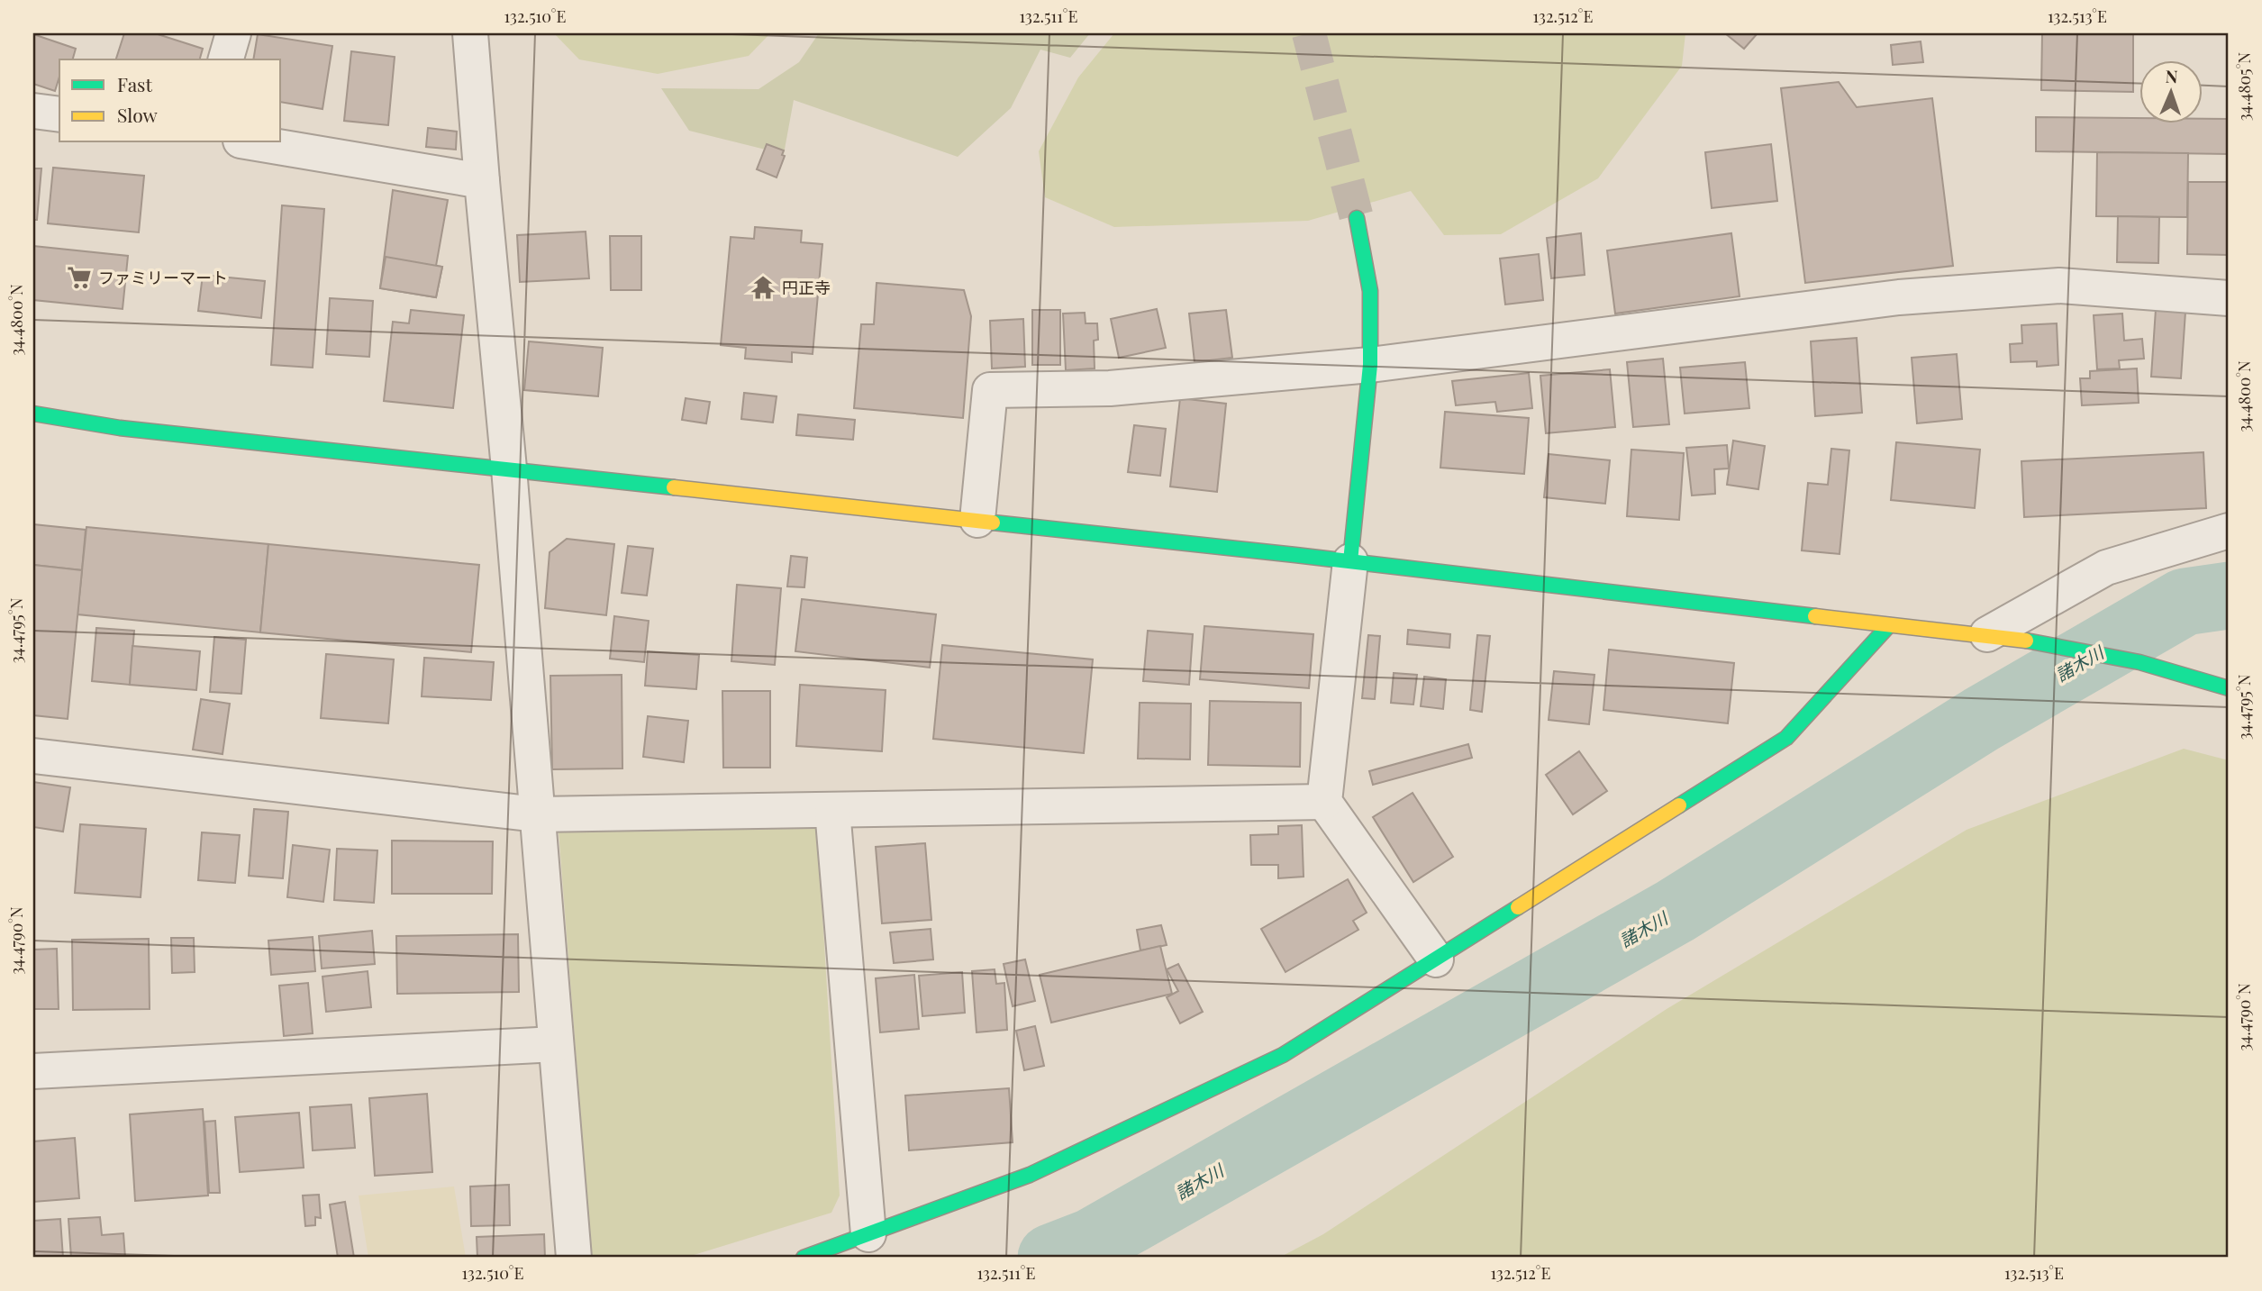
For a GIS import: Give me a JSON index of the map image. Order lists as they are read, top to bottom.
{
  "water": ["諸木川"],
  "places": {
    "supermarket": ["ファミリーマート"],
    "temple": ["円正寺"]
  },
  "legend": ["Fast", "Slow"],
  "north": "top",
  "coordinates": [
    "132.510°E",
    "132.511°E",
    "132.512°E",
    "132.513°E",
    "34.4805°N",
    "34.4800°N",
    "34.4795°N",
    "34.4790°N"
  ]
}
